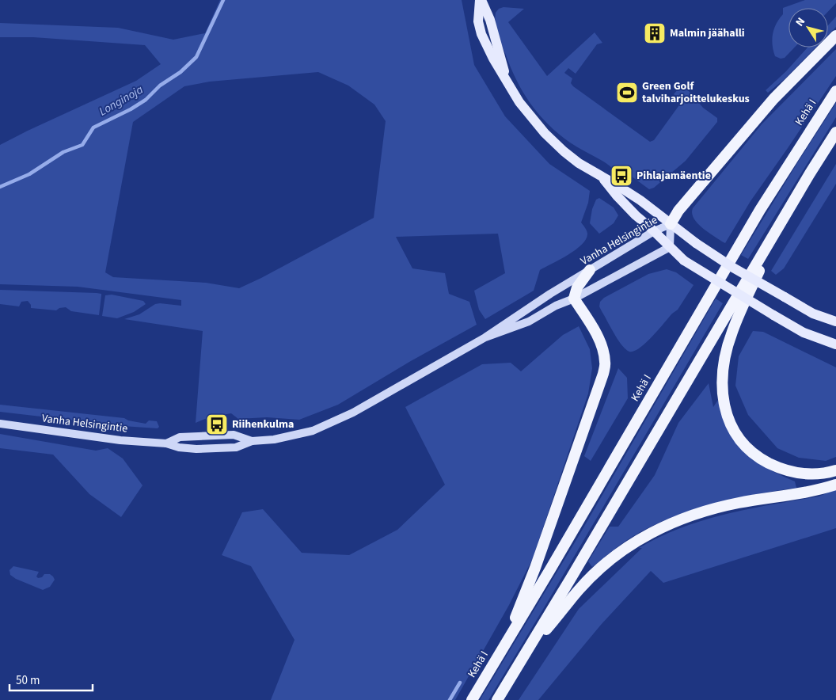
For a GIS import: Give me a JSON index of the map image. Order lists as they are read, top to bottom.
{
  "streets": {
    "highway": ["Kehä I"],
    "main road": ["Vanha Helsingintie"]
  },
  "water": ["Longinoja"],
  "places": {
    "building": ["Malmin jäähalli"],
    "sports": ["Green Golf talviharjoittelukeskus"],
    "bus stop": ["Pihlajamäentie", "Riihenkulma"]
  },
  "scale_bar": "50 m",
  "north": "top left"
}
